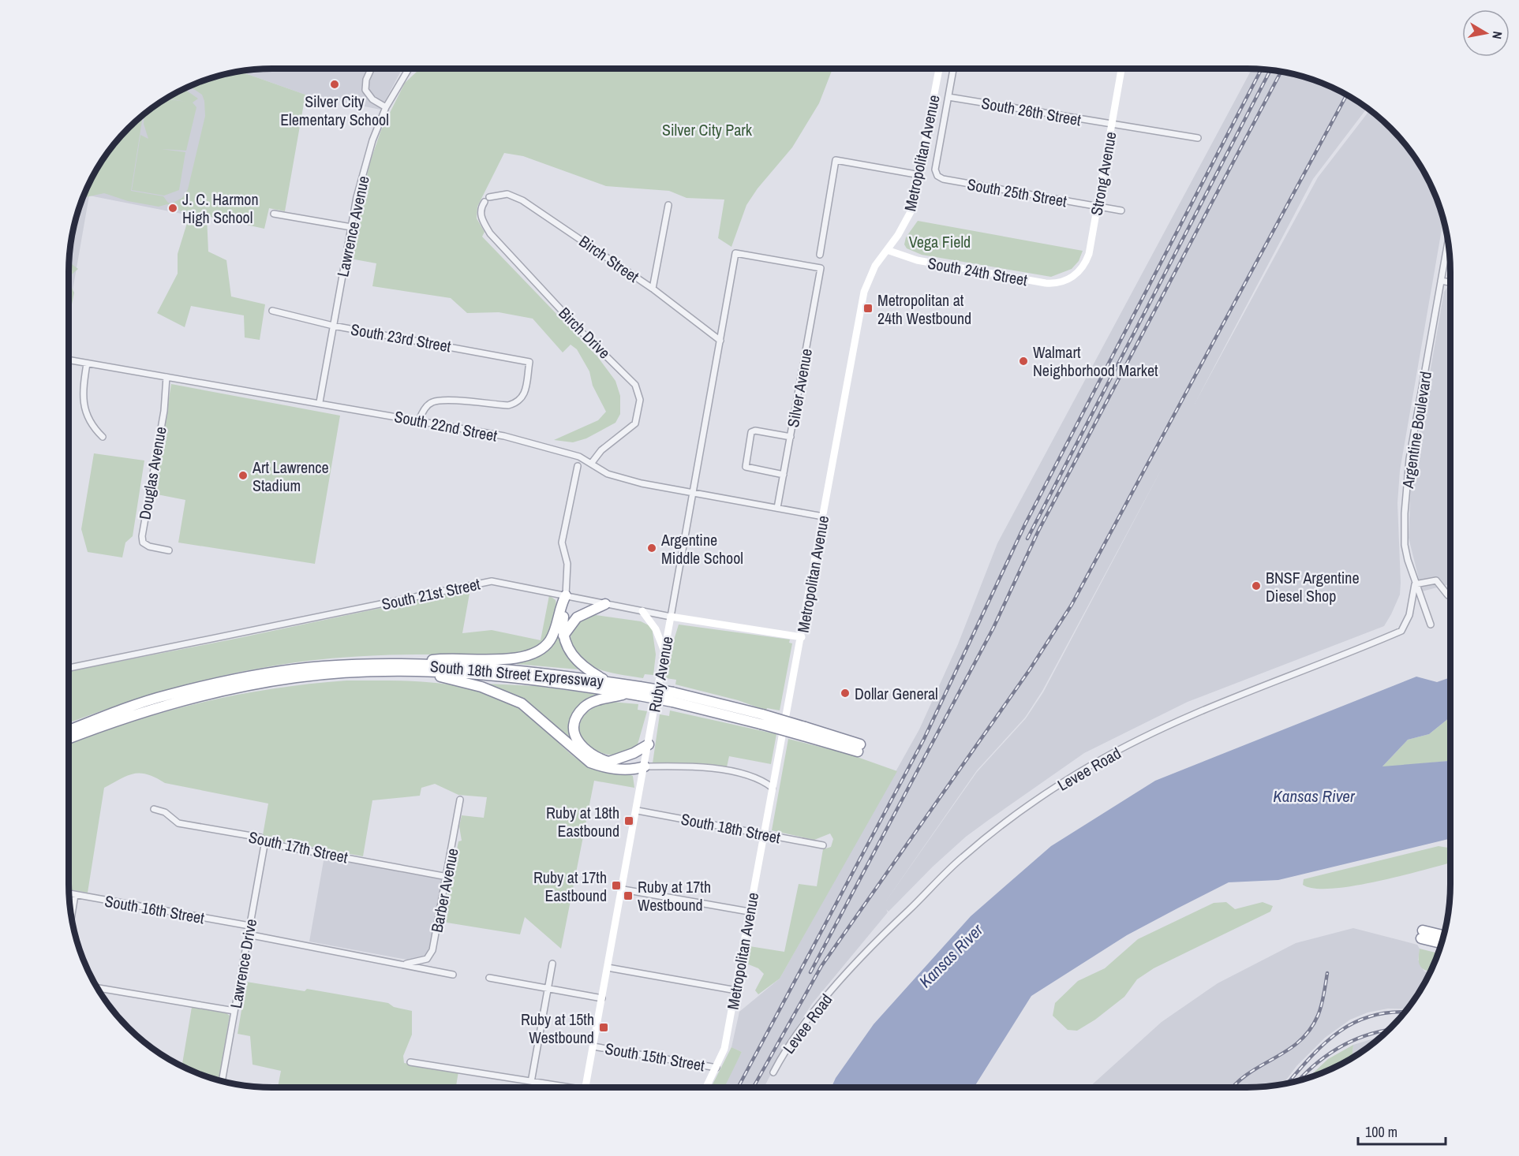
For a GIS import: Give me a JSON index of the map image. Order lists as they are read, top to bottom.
{
  "streets": {
    "highway": ["South 18th Street Expressway"],
    "street": [
      "South 26th Street",
      "Metropolitan Avenue",
      "Strong Avenue",
      "South 25th Street",
      "Lawrence Avenue",
      "Birch Street",
      "South 24th Street",
      "Birch Drive",
      "South 23rd Street",
      "Silver Avenue",
      "South 22nd Street",
      "Argentine Boulevard",
      "Douglas Avenue",
      "South 21st Street",
      "Ruby Avenue",
      "Levee Road",
      "South 18th Street",
      "South 17th Street",
      "Barber Avenue",
      "South 16th Street",
      "Lawrence Drive",
      "South 15th Street"
    ]
  },
  "crossings": [
    ["South 26th Street", "Strong Avenue"],
    ["South 26th Street", "South 25th Street"],
    ["Metropolitan Avenue", "South 24th Street"],
    ["Metropolitan Avenue", "South 22nd Street"],
    ["Metropolitan Avenue", "South 21st Street"],
    ["Metropolitan Avenue", "South 18th Street"],
    ["Metropolitan Avenue", "South 15th Street"],
    ["Strong Avenue", "South 25th Street"],
    ["Strong Avenue", "South 24th Street"],
    ["Lawrence Avenue", "South 23rd Street"],
    ["Lawrence Avenue", "South 22nd Street"],
    ["Birch Street", "Birch Drive"],
    ["Birch Street", "Ruby Avenue"],
    ["Birch Drive", "South 22nd Street"],
    ["South 23rd Street", "South 22nd Street"],
    ["Silver Avenue", "South 22nd Street"],
    ["Silver Avenue", "Ruby Avenue"],
    ["South 22nd Street", "Douglas Avenue"],
    ["South 22nd Street", "Ruby Avenue"],
    ["Argentine Boulevard", "Levee Road"],
    ["South 21st Street", "Ruby Avenue"],
    ["Ruby Avenue", "South 18th Street"],
    ["Ruby Avenue", "South 15th Street"],
    ["South 17th Street", "Barber Avenue"],
    ["South 17th Street", "Lawrence Drive"],
    ["South 16th Street", "Lawrence Drive"]
  ],
  "water": ["Kansas River"],
  "parks": ["Silver City Park", "Vega Field"],
  "places": {
    "other": [
      "Silver City Elementary School",
      "J. C. Harmon High School",
      "Walmart Neighborhood Market",
      "Art Lawrence Stadium",
      "Argentine Middle School",
      "BNSF Argentine Diesel Shop",
      "Dollar General"
    ],
    "transit": [
      "Metropolitan at 24th Westbound",
      "Ruby at 18th Eastbound",
      "Ruby at 17th Eastbound",
      "Ruby at 17th Westbound",
      "Ruby at 15th Westbound"
    ]
  },
  "scale_bar": "100 m",
  "north": "right"
}
